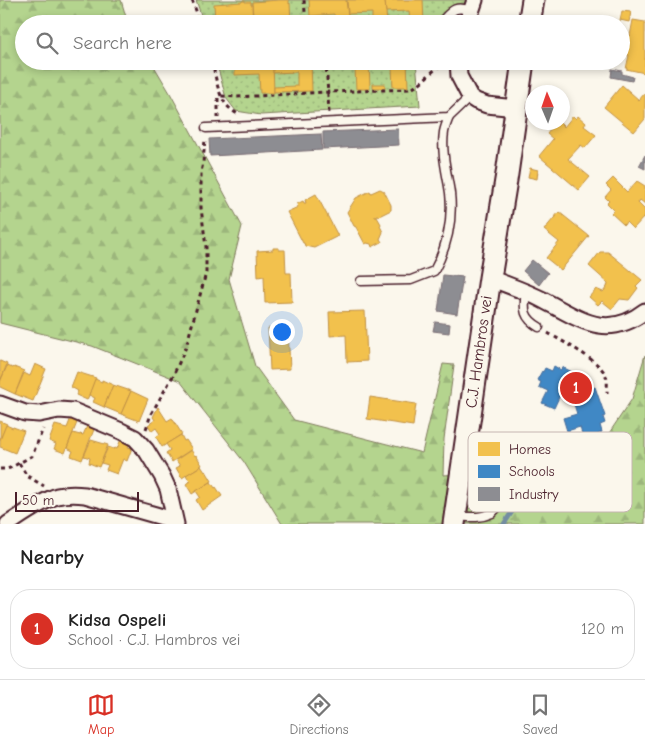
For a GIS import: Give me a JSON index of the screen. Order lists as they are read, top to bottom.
{
  "streets": {
    "main road": ["C.J. Hambros vei"]
  },
  "legend": ["Homes", "Schools", "Industry"],
  "scale_bar": "50 m",
  "north": "top",
  "page": {
    "search": "Search here",
    "pins": "1",
    "scale": "50 m",
    "heading": "Nearby",
    "list": [
      {
        "mark": "1",
        "name": "Kidsa Ospeli",
        "note": "School · C.J. Hambros vei",
        "value": "120 m"
      }
    ],
    "nav": ["Map", "Directions", "Saved"]
  }
}
